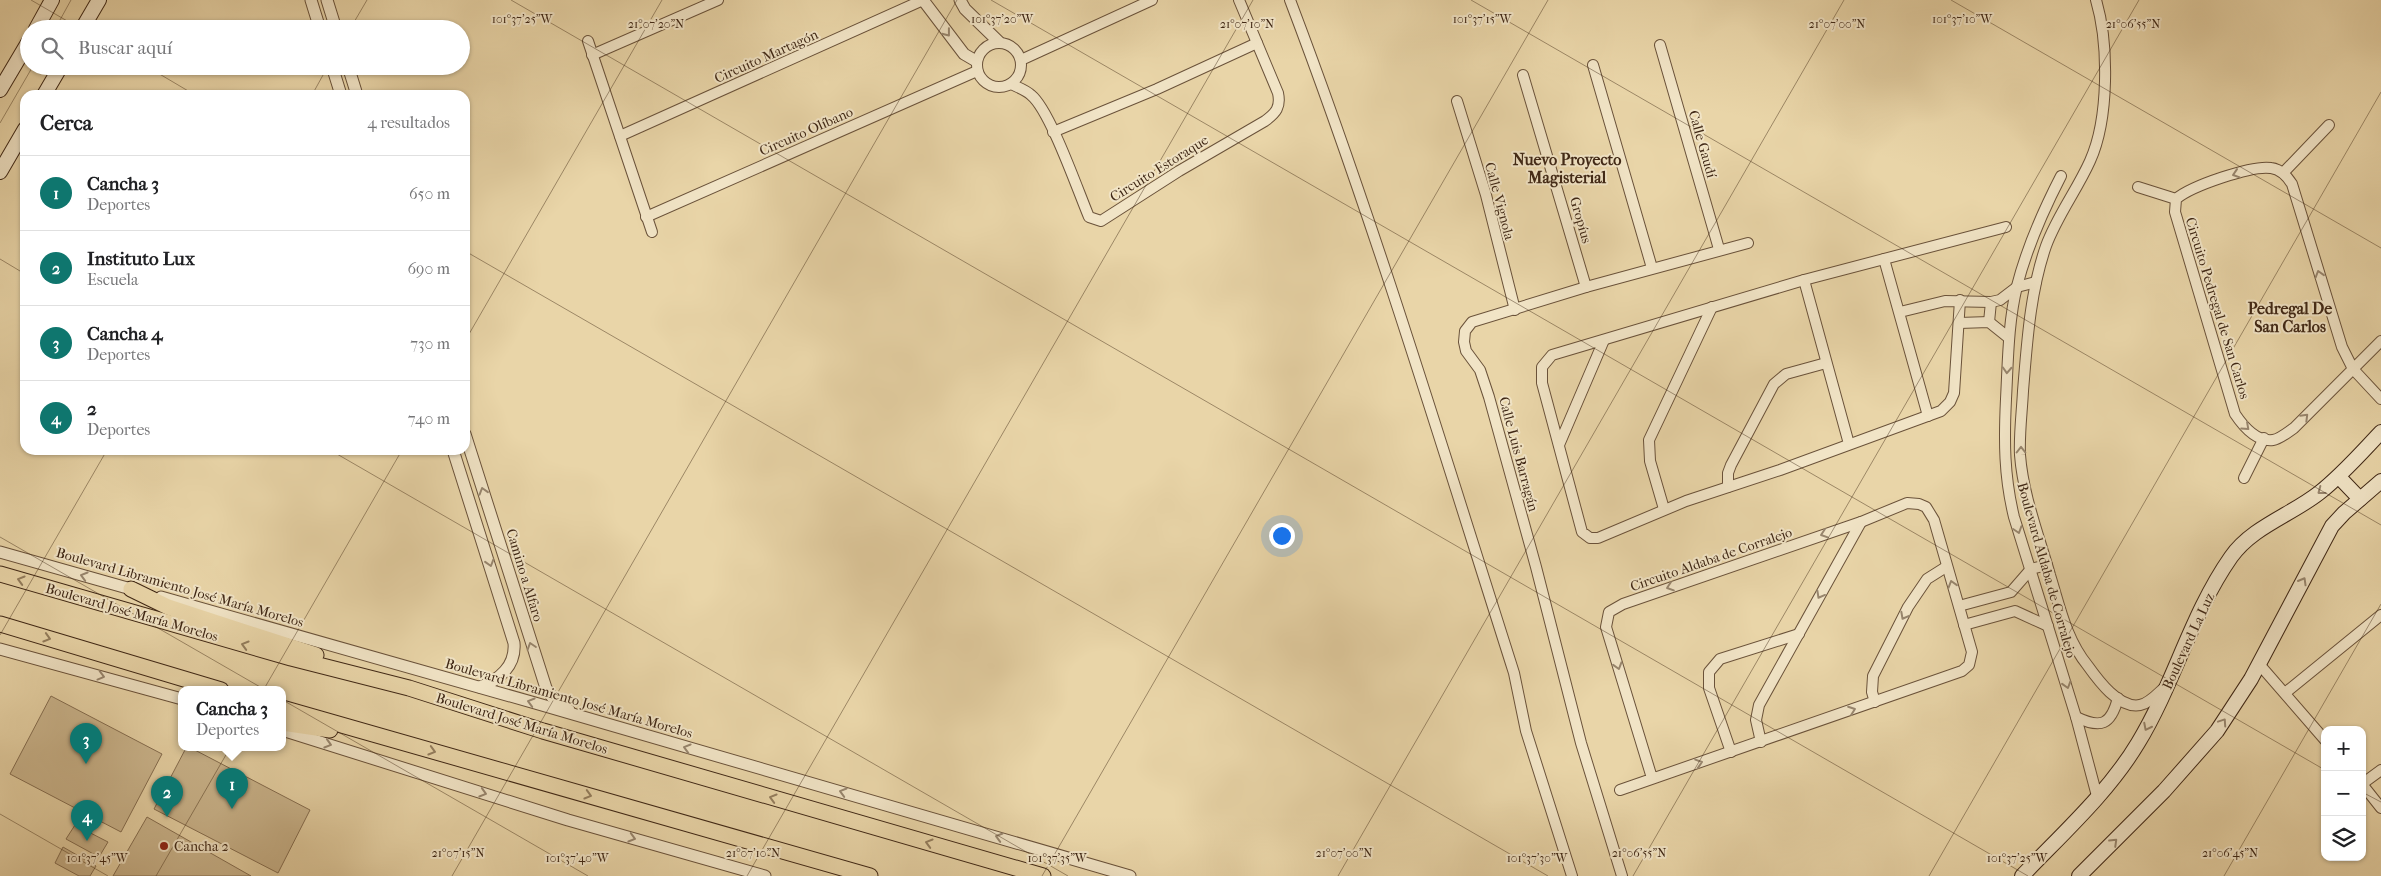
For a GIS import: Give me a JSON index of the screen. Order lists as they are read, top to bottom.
{
  "streets": {
    "main road": ["Boulevard José María Morelos", "Boulevard La Luz"],
    "street": [
      "Circuito Martagón",
      "Circuito Olíbano",
      "Calle Gaudí",
      "Circuito Estoraque",
      "Calle Vignola",
      "Gropíus",
      "Circuito Pedregal de San Carlos",
      "Calle Luis Barragán",
      "Circuito Aldaba de Corralejo",
      "Boulevard Aldaba de Corralejo",
      "Camino a Alfaro",
      "Boulevard Libramiento José María Morelos"
    ]
  },
  "crossings": [
    ["Circuito Olíbano", "Circuito Estoraque"],
    ["Calle Gaudí", "Calle Luis Barragán"],
    ["Calle Vignola", "Calle Luis Barragán"],
    ["Gropíus", "Calle Luis Barragán"],
    ["Boulevard Aldaba de Corralejo", "Boulevard La Luz"],
    ["Camino a Alfaro", "Boulevard Libramiento José María Morelos"]
  ],
  "one_way": ["Circuito Pedregal de San Carlos", "Camino a Alfaro", "Boulevard Libramiento José María Morelos"],
  "districts": ["Nuevo Proyecto Magisterial", "Pedregal De San Carlos"],
  "places": ["Cancha 2"],
  "page": {
    "search": "Buscar aquí",
    "heading": ["Cerca", "4 resultados"],
    "list": [
      {
        "mark": "1",
        "name": "Cancha 3",
        "note": "Deportes",
        "value": "650 m"
      },
      {
        "mark": "2",
        "name": "Instituto Lux",
        "note": "Escuela",
        "value": "690 m"
      },
      {
        "mark": "3",
        "name": "Cancha 4",
        "note": "Deportes",
        "value": "730 m"
      },
      {
        "mark": "4",
        "name": "2",
        "note": "Deportes",
        "value": "740 m"
      }
    ],
    "popup": ["Cancha 3", "Deportes"],
    "pins": [
      "3",
      "1",
      "2",
      "4"
    ],
    "map_buttons": ["+", "−"]
  },
  "coordinates": [
    "101°37'25\"W",
    "101°37'20\"W",
    "101°37'15\"W",
    "101°37'10\"W",
    "21°07'20\"N",
    "21°07'10\"N",
    "21°07'00\"N",
    "21°06'55\"N",
    "21°07'15\"N",
    "21°06'45\"N",
    "101°37'45\"W",
    "101°37'40\"W",
    "101°37'35\"W",
    "101°37'30\"W"
  ]
}
